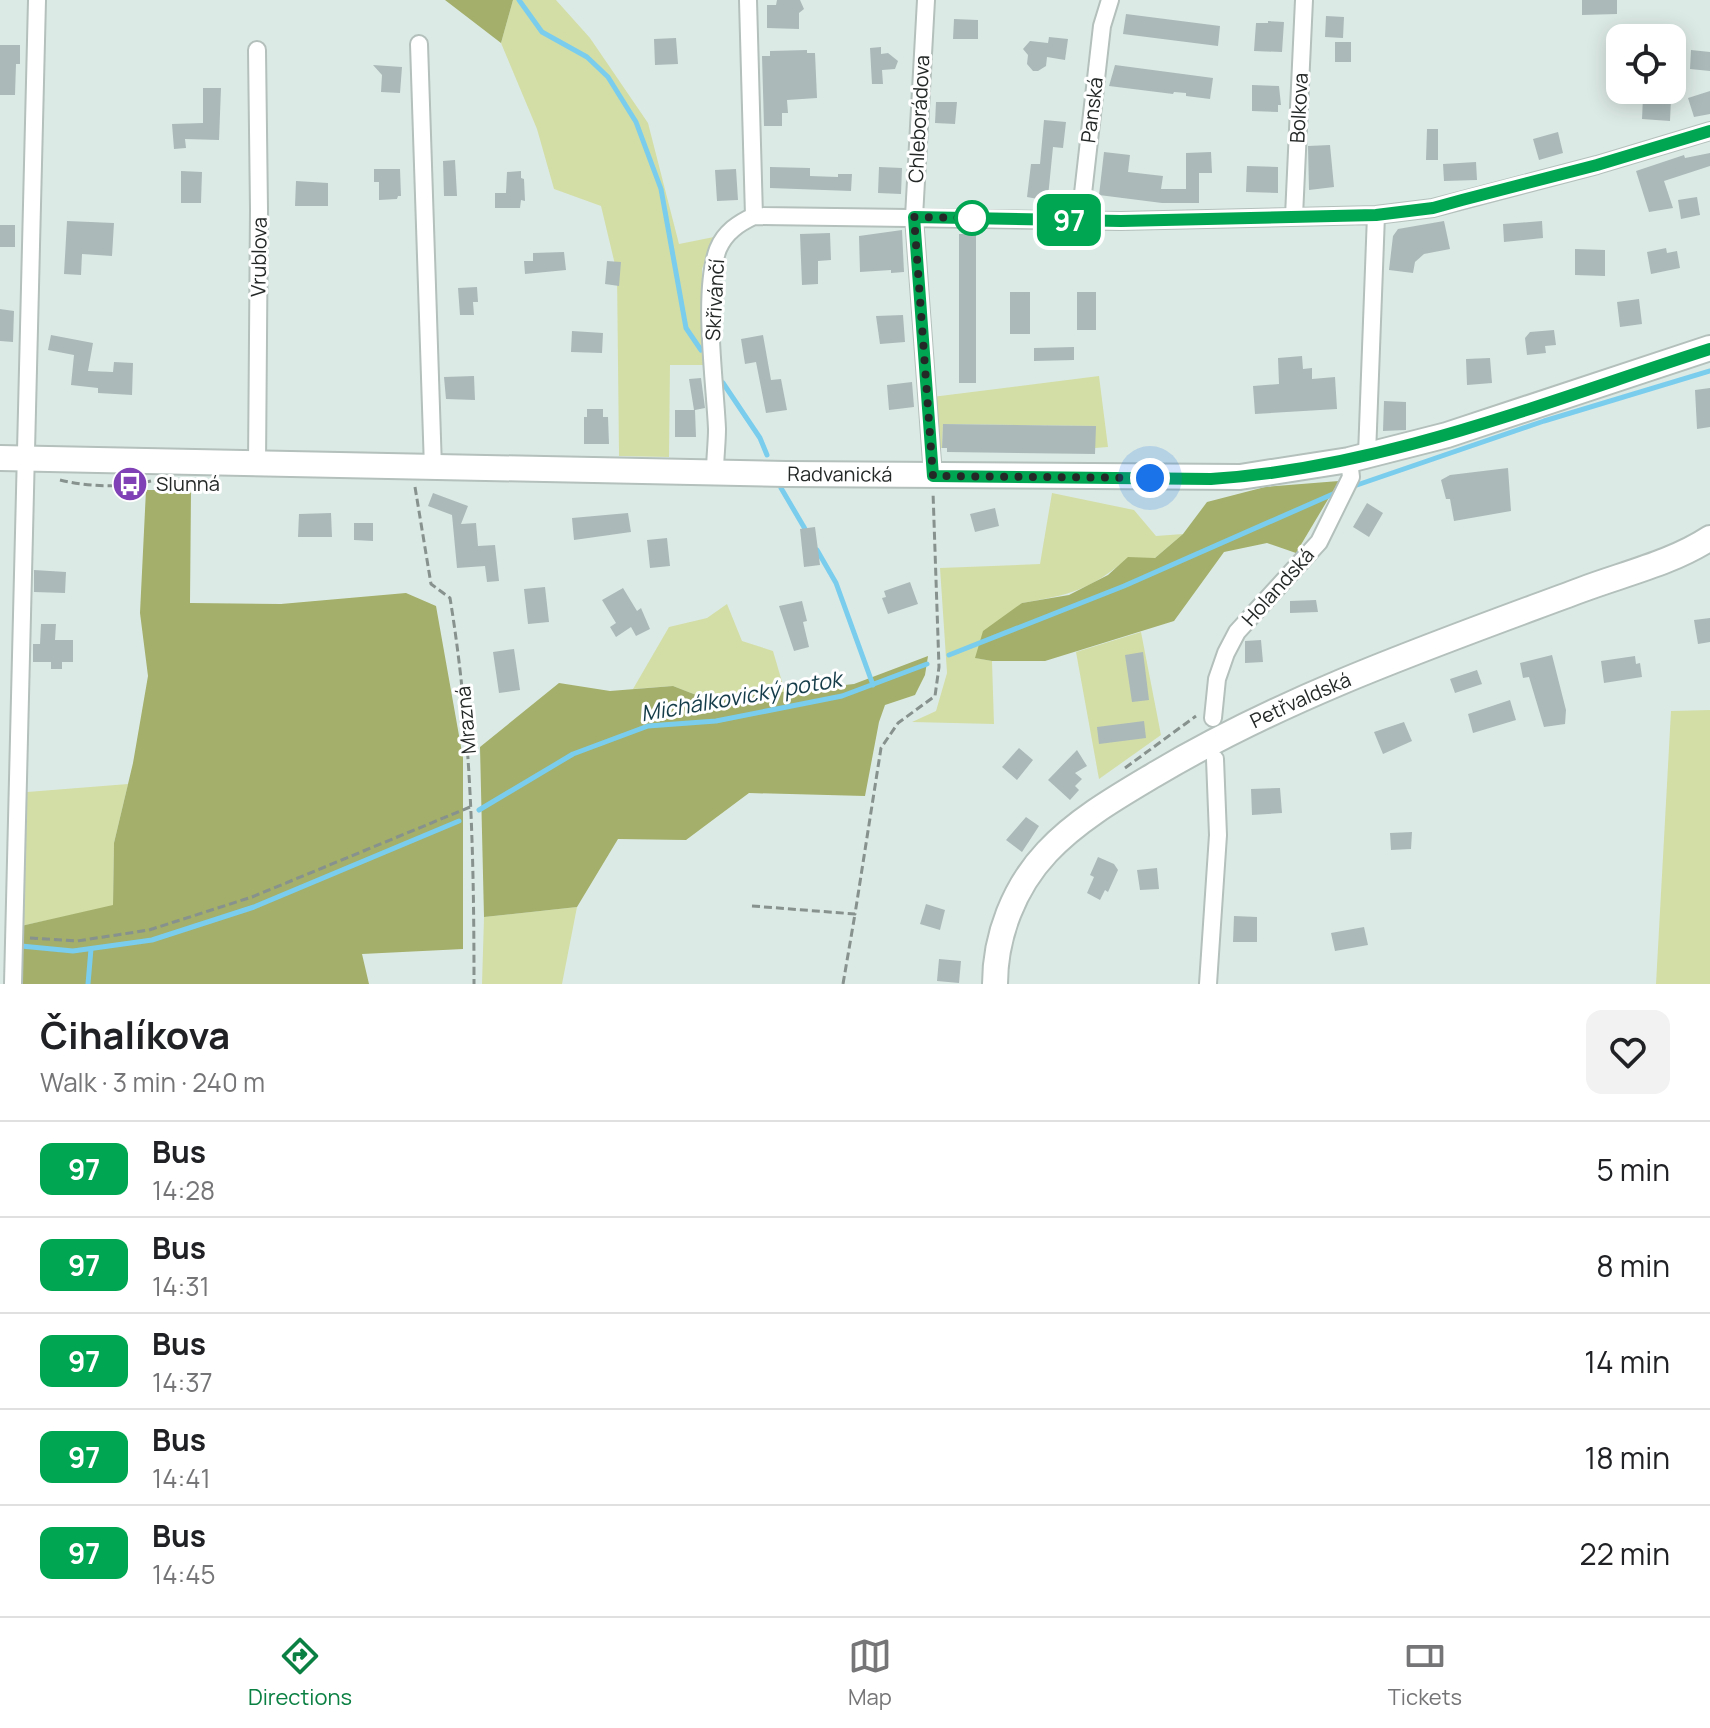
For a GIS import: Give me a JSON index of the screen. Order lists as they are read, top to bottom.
{
  "streets": {
    "street": [
      "Bolkova",
      "Panská",
      "Chleborádova",
      "Vrublova",
      "Skřivánčí",
      "Radvanická",
      "Holandská",
      "Petřvaldská"
    ],
    "path": ["Mrazná"]
  },
  "crossings": [
    ["Chleborádova", "Radvanická"],
    ["Vrublova", "Radvanická"],
    ["Skřivánčí", "Radvanická"],
    ["Radvanická", "Holandská"],
    ["Radvanická", "Mrazná"]
  ],
  "water": ["Michálkovický potok"],
  "places": {
    "bus stop": ["Slunná"]
  },
  "lines": ["bus line 97"],
  "page": {
    "on_map": "97",
    "heading": ["Čihalíkova", "Walk · 3 min · 240 m"],
    "list": [
      {
        "mark": "97",
        "name": "Bus",
        "note": "14:28",
        "value": "5 min"
      },
      {
        "mark": "97",
        "name": "Bus",
        "note": "14:31",
        "value": "8 min"
      },
      {
        "mark": "97",
        "name": "Bus",
        "note": "14:37",
        "value": "14 min"
      },
      {
        "mark": "97",
        "name": "Bus",
        "note": "14:41",
        "value": "18 min"
      },
      {
        "mark": "97",
        "name": "Bus",
        "note": "14:45",
        "value": "22 min"
      }
    ],
    "tabs": ["Directions", "Map", "Tickets"]
  }
}
